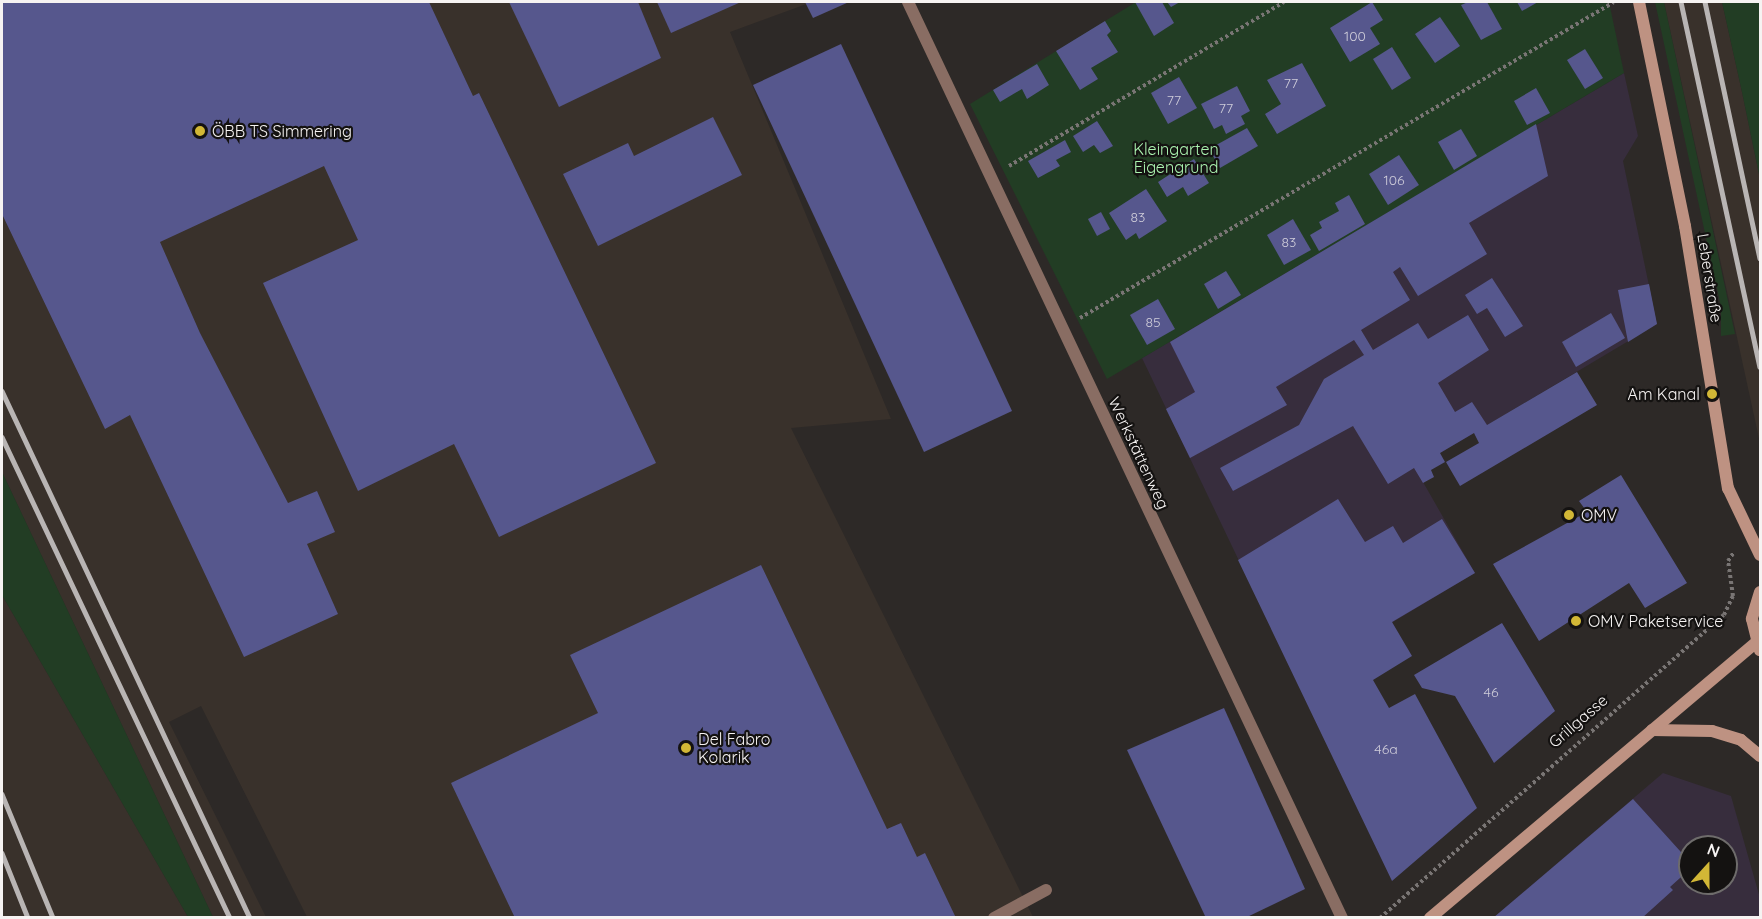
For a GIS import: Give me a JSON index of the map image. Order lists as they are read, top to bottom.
{
  "streets": {
    "main road": ["Leberstraße"],
    "street": ["Werkstättenweg"],
    "path": ["Grillgasse"]
  },
  "crossings": [
    ["Leberstraße", "Grillgasse"]
  ],
  "parks": ["Kleingarten Eigengrund"],
  "places": [
    "ÖBB TS Simmering",
    "Am Kanal",
    "OMV",
    "OMV Paketservice",
    "Del Fabro Kolarik"
  ],
  "house_numbers": [
    "100",
    "77",
    "77",
    "77",
    "106",
    "83",
    "83",
    "85",
    "46",
    "46a"
  ],
  "north": "top"
}
